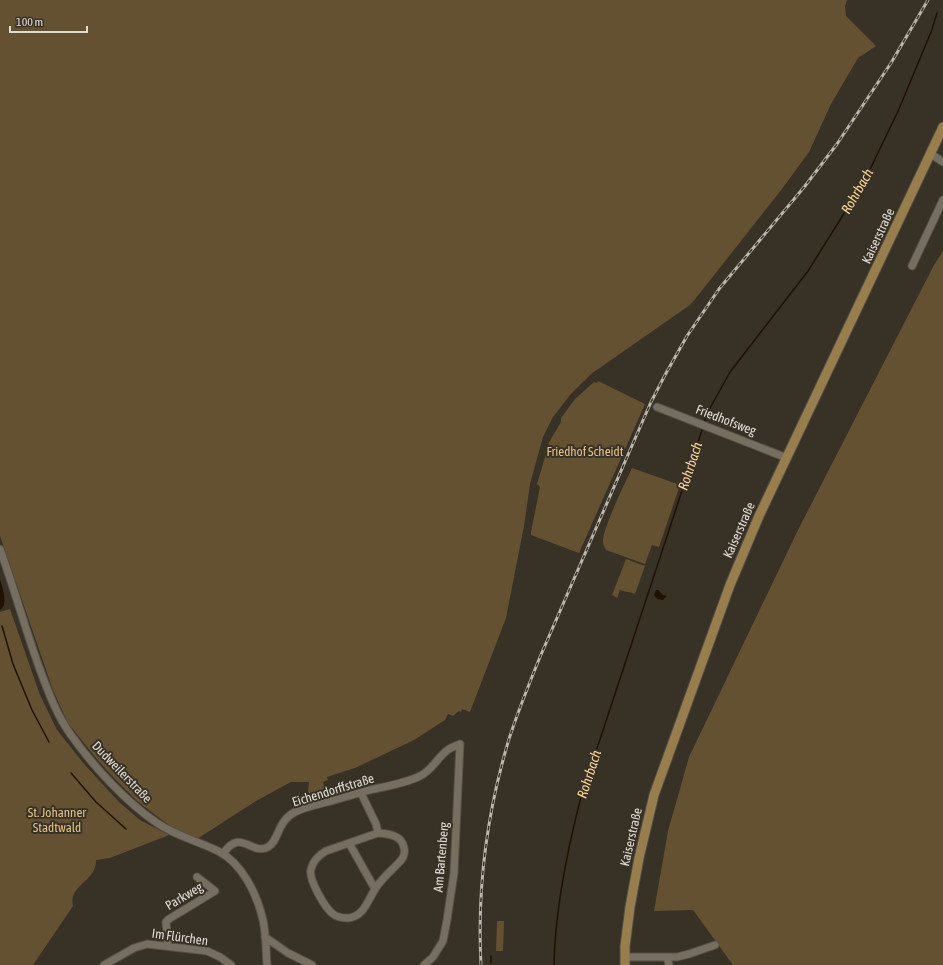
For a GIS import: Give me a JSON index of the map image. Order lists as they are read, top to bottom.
{
  "streets": {
    "main road": ["Kaiserstraße"],
    "street": [
      "Friedhofsweg",
      "Dudweilerstraße",
      "Eichendorffstraße",
      "Am Bartenberg",
      "Parkweg",
      "Im Flürchen"
    ]
  },
  "crossings": [
    ["Kaiserstraße", "Friedhofsweg"],
    ["Dudweilerstraße", "Eichendorffstraße"],
    ["Eichendorffstraße", "Am Bartenberg"],
    ["Parkweg", "Im Flürchen"]
  ],
  "water": ["Rohrbach"],
  "parks": ["Friedhof Scheidt", "St. Johanner Stadtwald"],
  "scale_bar": "100 m"
}
